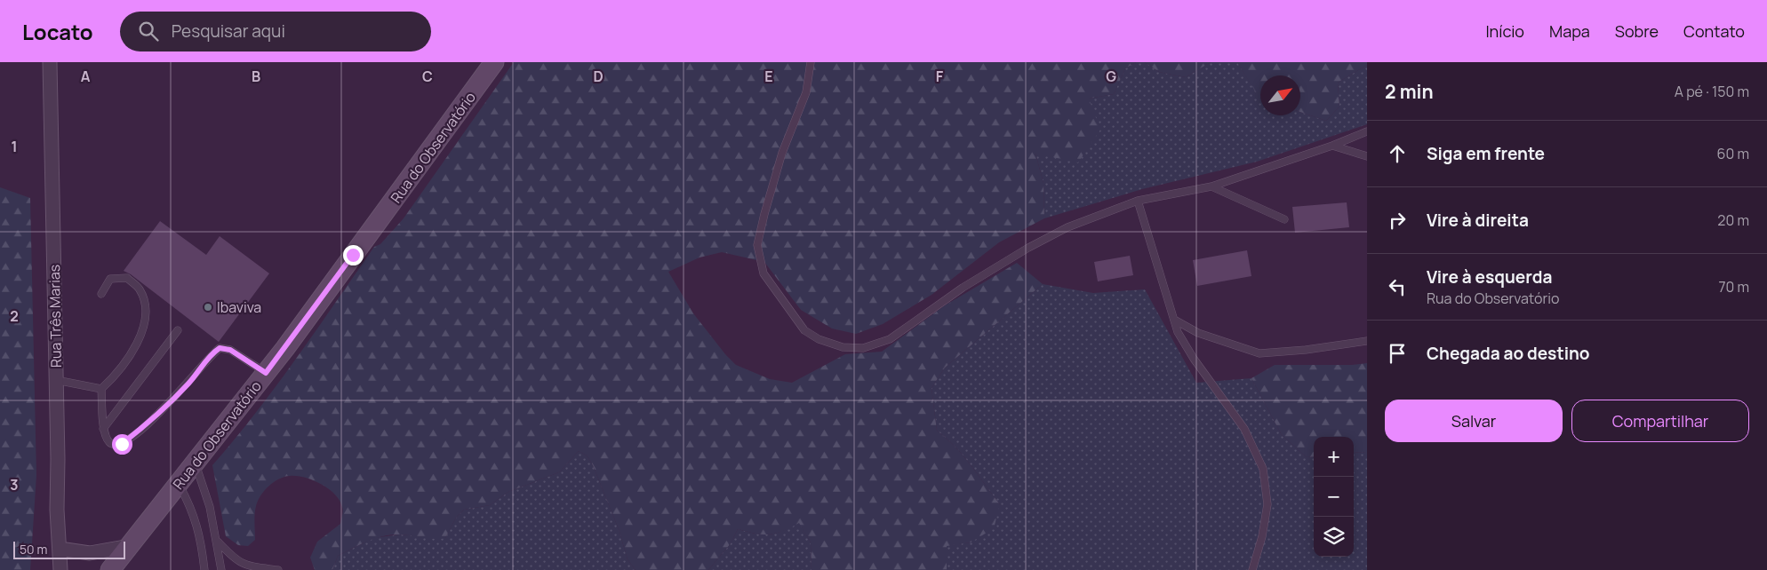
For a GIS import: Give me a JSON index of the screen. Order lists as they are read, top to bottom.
{
  "streets": {
    "street": ["Rua do Observatório", "Rua Três Marias"]
  },
  "places": ["Ibaviva"],
  "scale_bar": "50 m",
  "north": "top right",
  "page": {
    "header": "Locato",
    "search": "Pesquisar aqui",
    "nav": [
      "Início",
      "Mapa",
      "Sobre",
      "Contato"
    ],
    "heading": ["2 min", "A pé · 150 m"],
    "list": [
      ["Siga em frente", "60 m"],
      ["Vire à direita", "20 m"],
      ["Vire à esquerda", "Rua do Observatório", "70 m"],
      "Chegada ao destino"
    ],
    "buttons": ["Salvar", "Compartilhar"],
    "map_buttons": ["+", "−"],
    "scale": "50 m"
  },
  "grid": {
    "columns": [
      "A",
      "B",
      "C",
      "D",
      "E",
      "F",
      "G"
    ],
    "rows": ["1", "2", "3"]
  }
}
